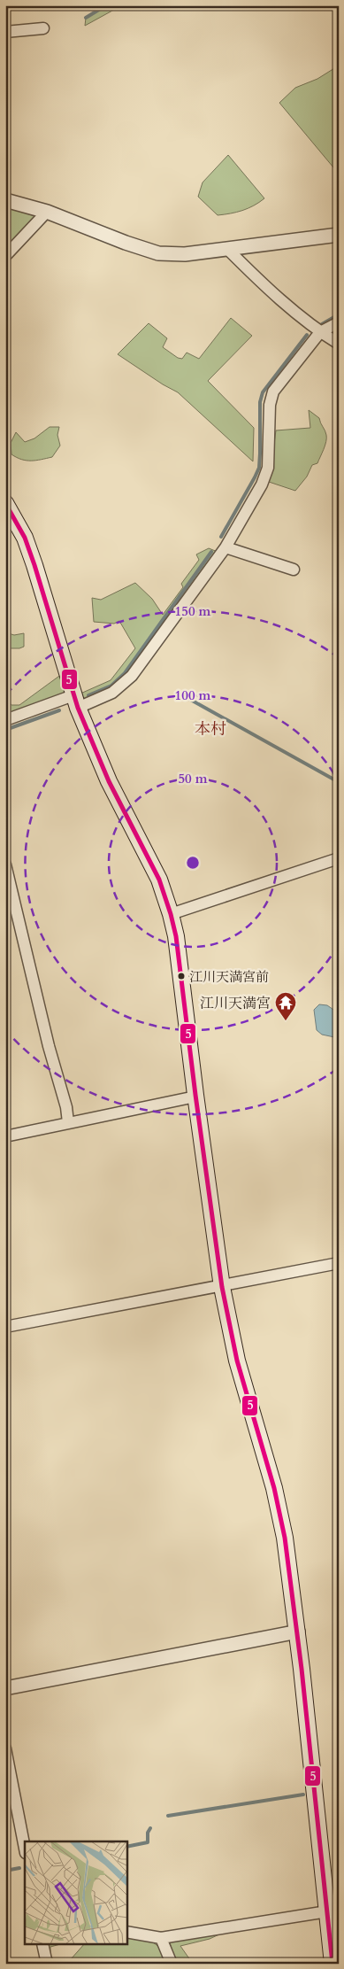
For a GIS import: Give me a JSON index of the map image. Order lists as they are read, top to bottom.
{
  "districts": ["本村"],
  "places": {
    "other": ["江川天満宮前"],
    "temple": ["江川天満宮"]
  },
  "lines": ["transit line 5"],
  "rings": ["150 m", "100 m", "50 m"]
}
